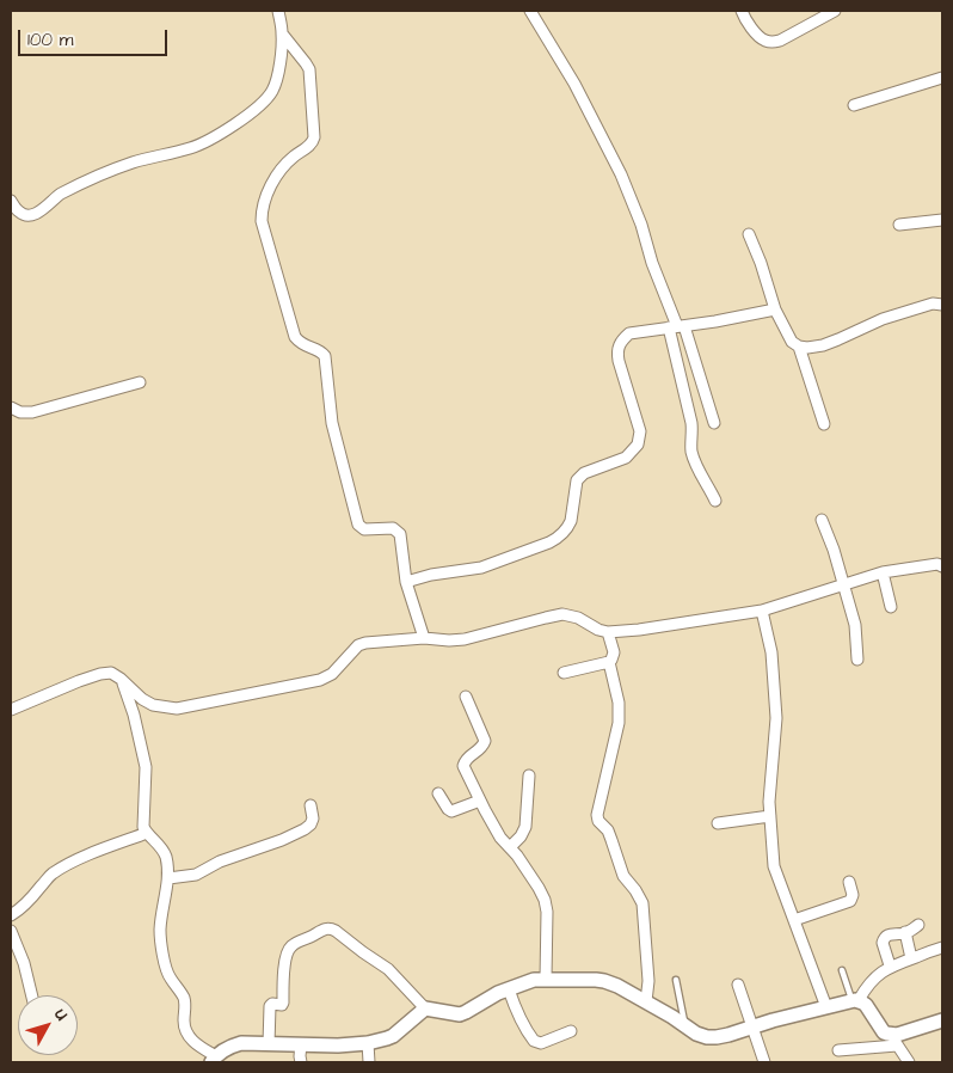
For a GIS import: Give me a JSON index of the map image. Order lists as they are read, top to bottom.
{
  "scale_bar": "100 m",
  "north": "top right"
}
